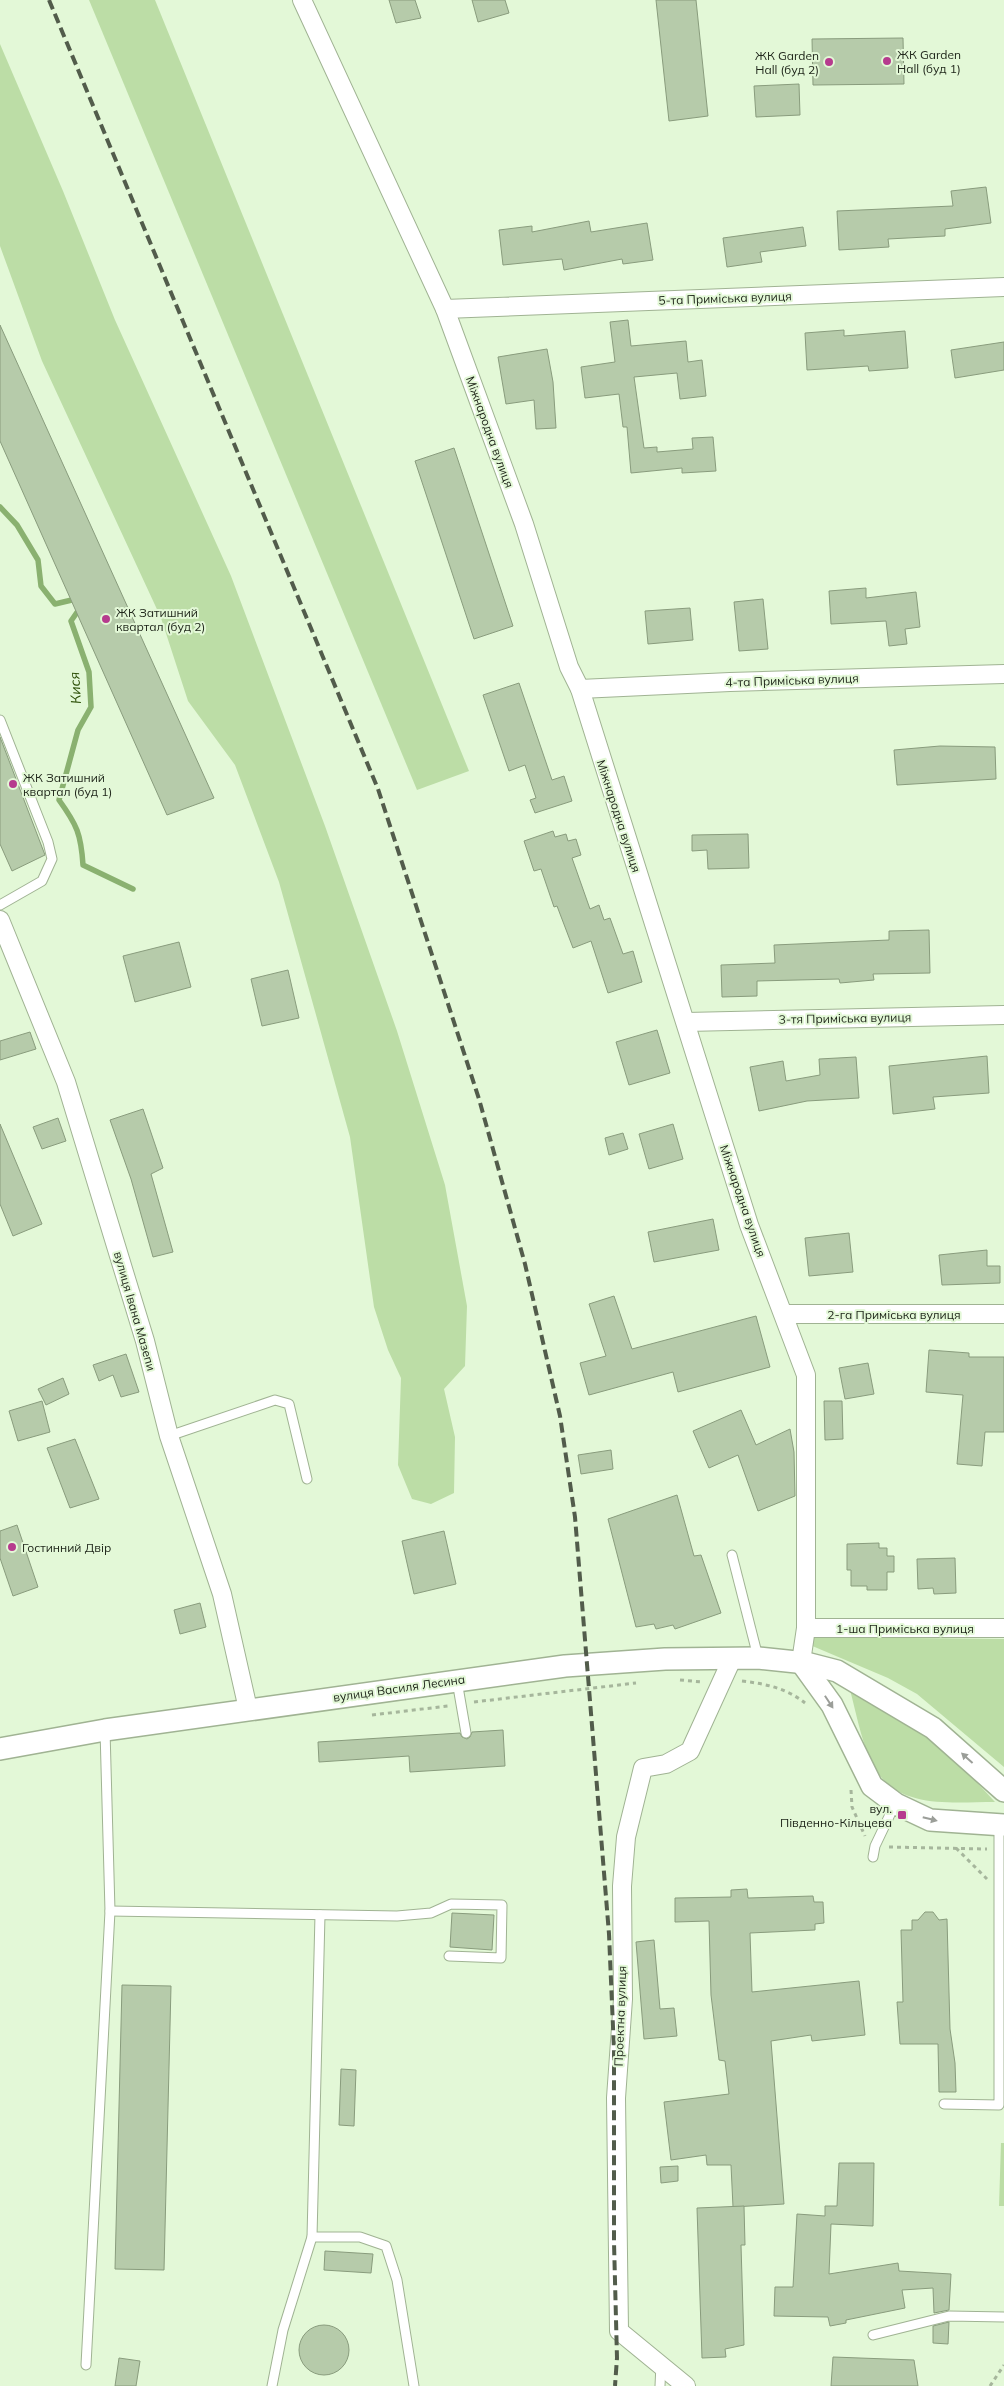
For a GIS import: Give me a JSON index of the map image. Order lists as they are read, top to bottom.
{
  "streets": {
    "street": [
      "5-та Приміська вулиця",
      "Міжнародна вулиця",
      "4-та Приміська вулиця",
      "3-тя Приміська вулиця",
      "вулиця Івана Мазепи",
      "2-га Приміська вулиця",
      "1-ша Приміська вулиця",
      "вулиця Василя Лесина",
      "Проектна вулиця"
    ]
  },
  "crossings": [
    ["5-та Приміська вулиця", "Міжнародна вулиця"],
    ["Міжнародна вулиця", "4-та Приміська вулиця"],
    ["Міжнародна вулиця", "3-тя Приміська вулиця"],
    ["Міжнародна вулиця", "2-га Приміська вулиця"],
    ["Міжнародна вулиця", "1-ша Приміська вулиця"],
    ["Міжнародна вулиця", "вулиця Василя Лесина"],
    ["вулиця Івана Мазепи", "вулиця Василя Лесина"],
    ["вулиця Василя Лесина", "Проектна вулиця"]
  ],
  "water": ["Кися"],
  "places": {
    "other": [
      "ЖК Garden Hall (буд 1)",
      "ЖК Garden Hall (буд 2)",
      "ЖК Затишний квартал (буд 2)",
      "ЖК Затишний квартал (буд 1)",
      "Гостинний Двір"
    ],
    "transit": ["вул. Південно-Кільцева"]
  }
}
